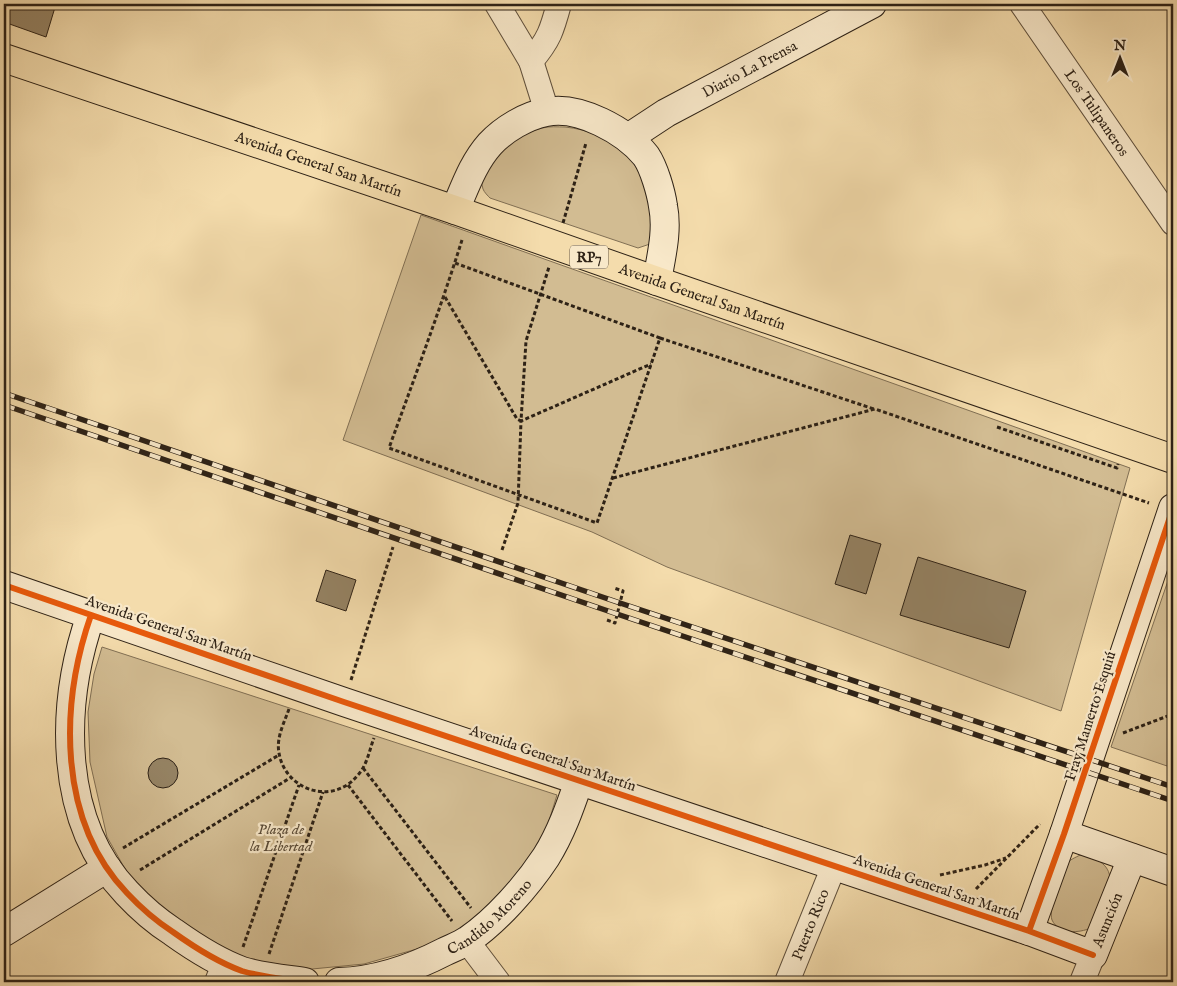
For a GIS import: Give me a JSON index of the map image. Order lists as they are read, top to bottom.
{
  "streets": {
    "main road": ["Avenida General San Martín", "RP7"],
    "street": [
      "Diario La Prensa",
      "Los Tulipaneros",
      "Fray Mamerto Esquiú",
      "Candido Moreno",
      "Asunción",
      "Puerto Rico"
    ]
  },
  "crossings": [
    ["Avenida General San Martín", "Fray Mamerto Esquiú"],
    ["Avenida General San Martín", "Candido Moreno"],
    ["Avenida General San Martín", "Asunción"],
    ["Avenida General San Martín", "Puerto Rico"]
  ],
  "parks": ["Plaza de la Libertad"],
  "north": "top"
}
